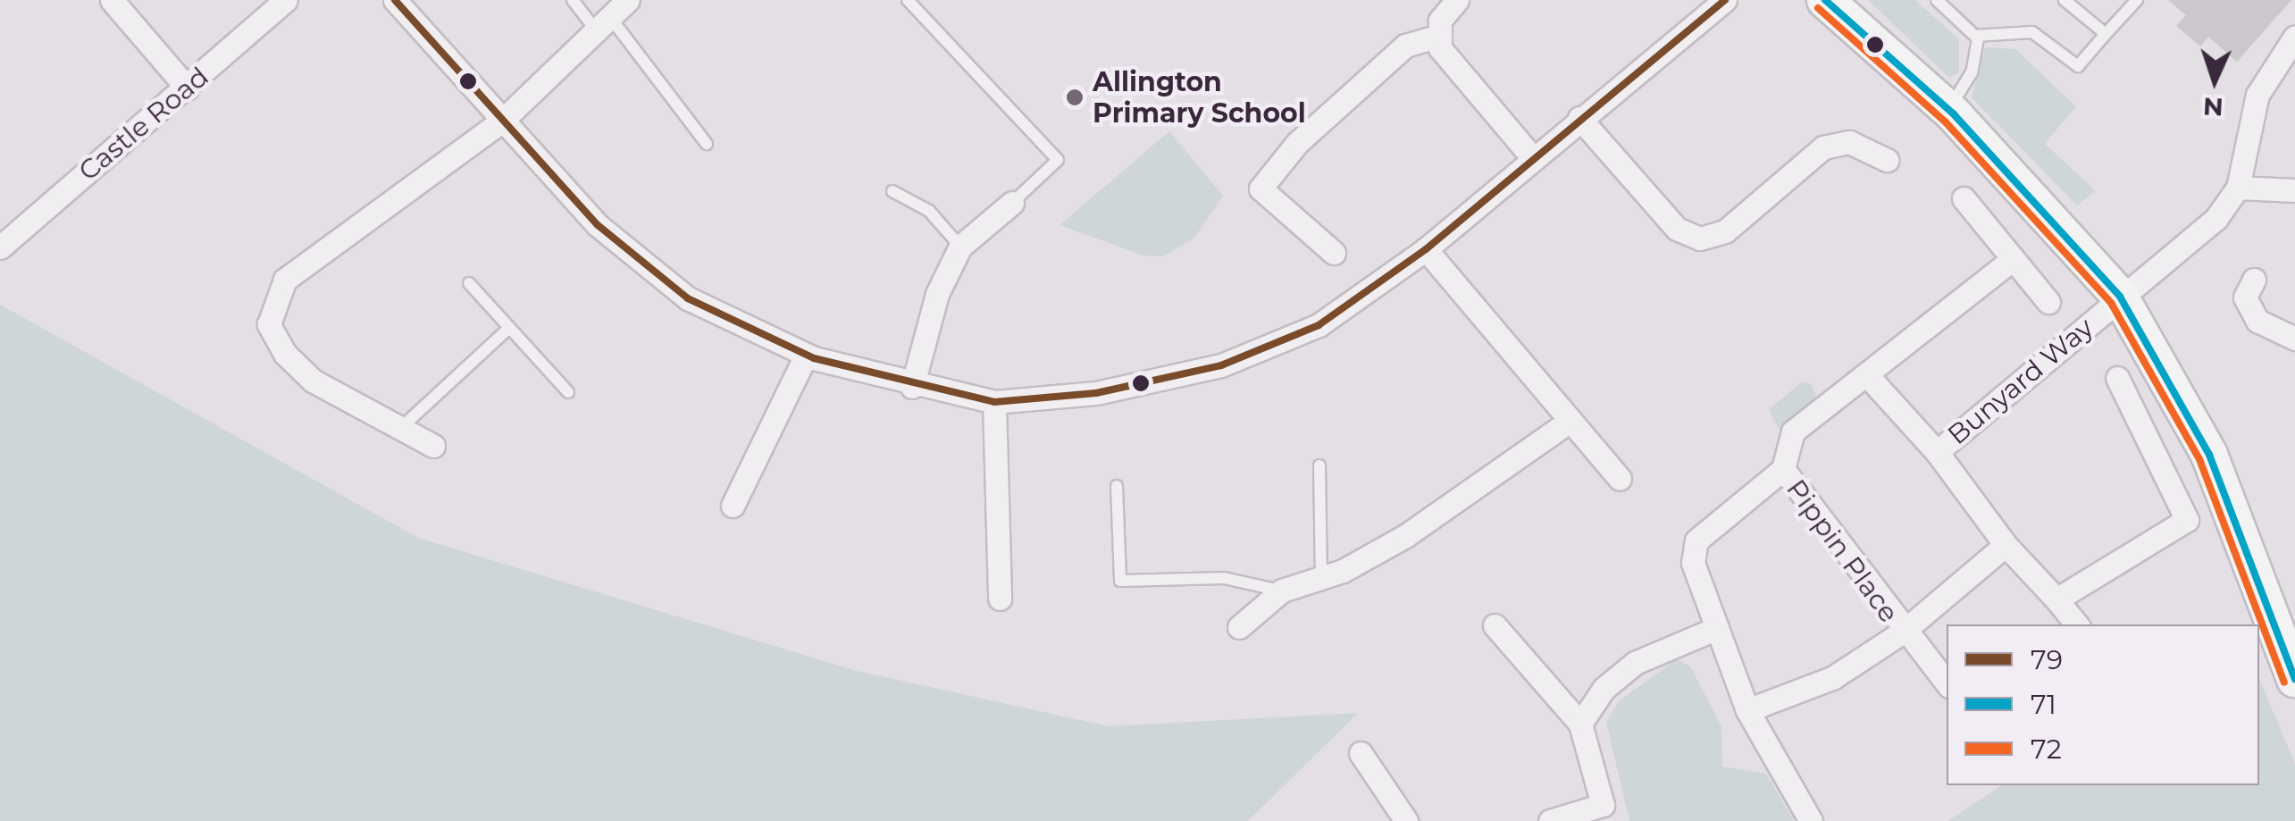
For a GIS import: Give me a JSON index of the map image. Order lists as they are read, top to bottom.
{
  "streets": {
    "street": ["Castle Road", "Bunyard Way", "Pippin Place"]
  },
  "places": ["Allington Primary School"],
  "lines": ["transit line 79", "transit line 71", "transit line 72"],
  "legend": ["79", "71", "72"],
  "north": "bottom"
}
